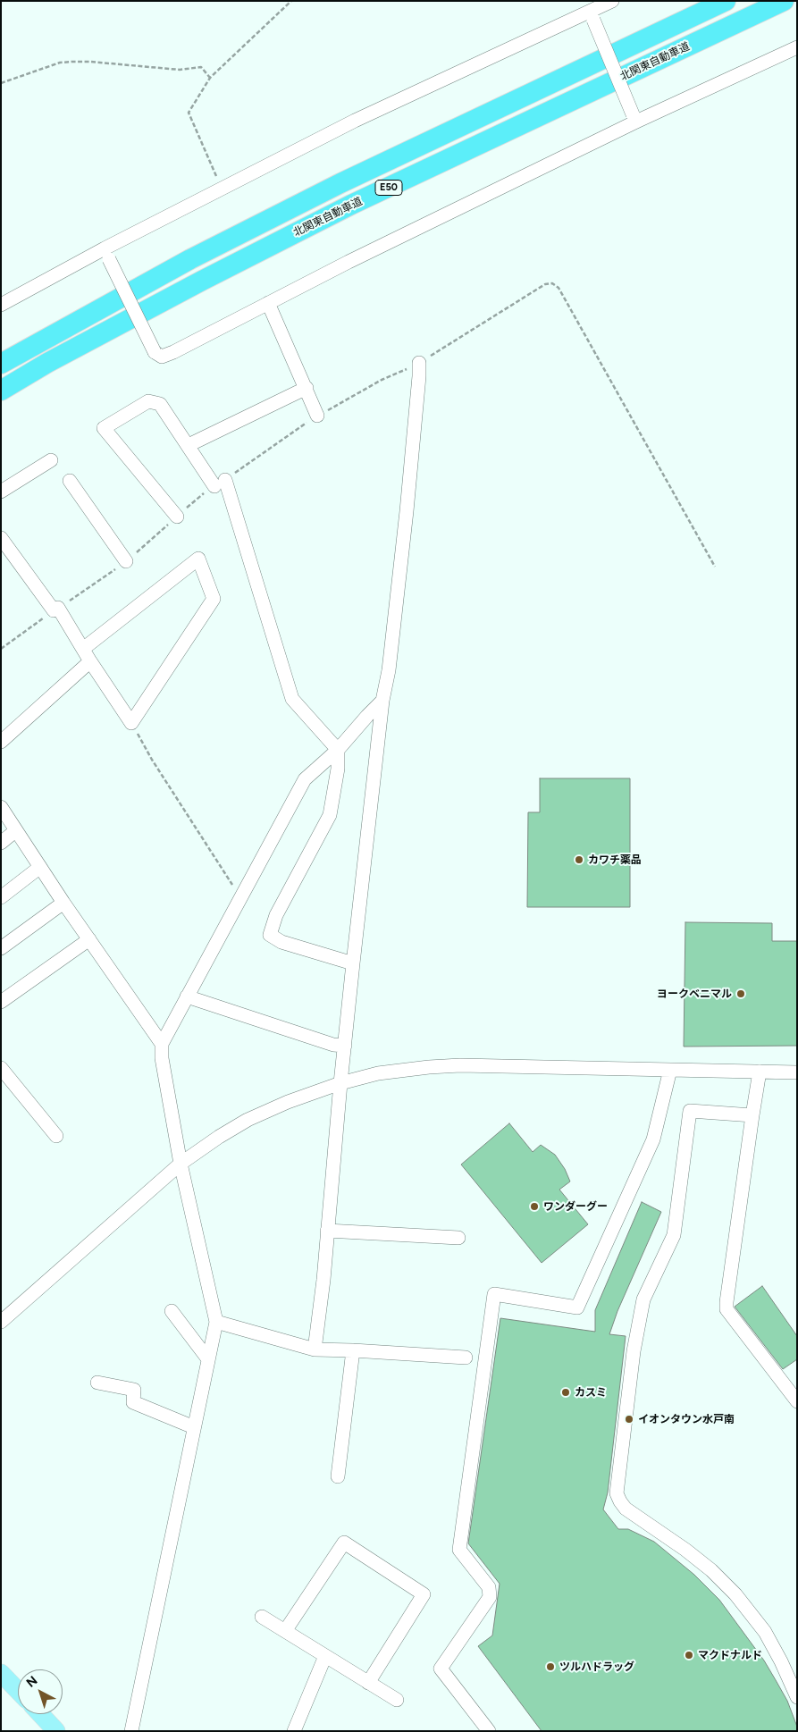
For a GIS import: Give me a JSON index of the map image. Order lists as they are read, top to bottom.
{
  "streets": {
    "highway": ["北関東自動車道", "E50"]
  },
  "places": [
    "カワチ薬品",
    "ヨークベニマル",
    "ワンダーグー",
    "カスミ",
    "イオンタウン水戸南",
    "マクドナルド",
    "ツルハドラッグ"
  ],
  "north": "top left"
}
